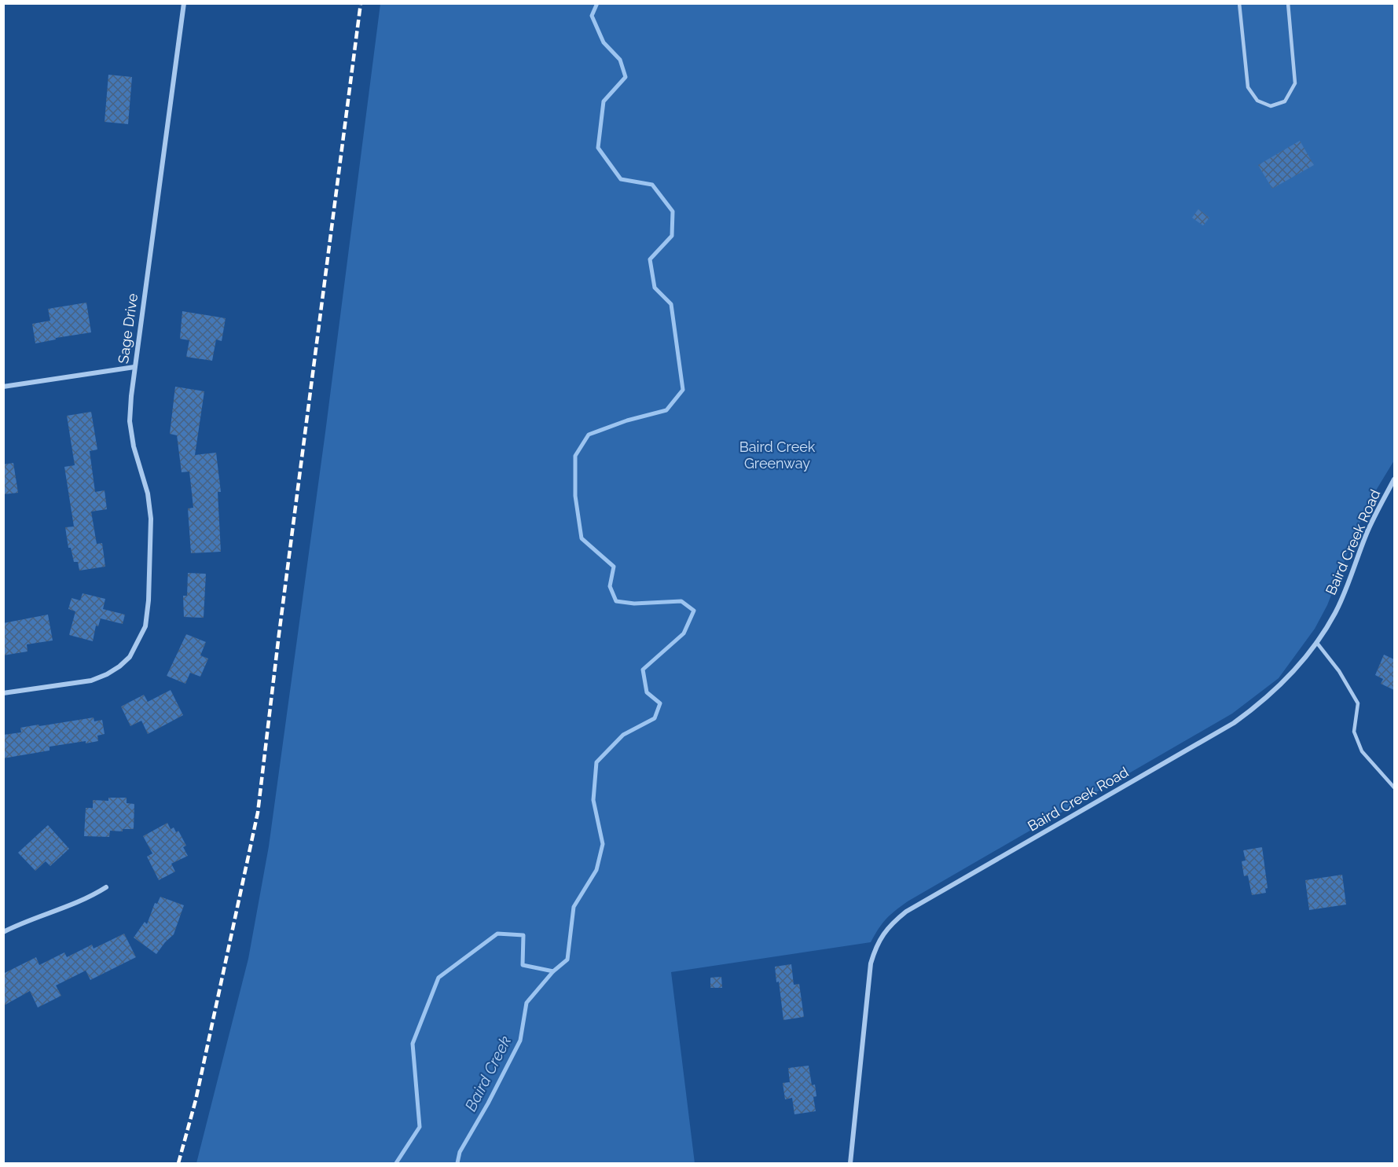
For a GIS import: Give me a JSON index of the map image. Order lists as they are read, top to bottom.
{
  "streets": {
    "street": ["Sage Drive", "Baird Creek Road"]
  },
  "water": ["Baird Creek"],
  "parks": ["Baird Creek Greenway"]
}
